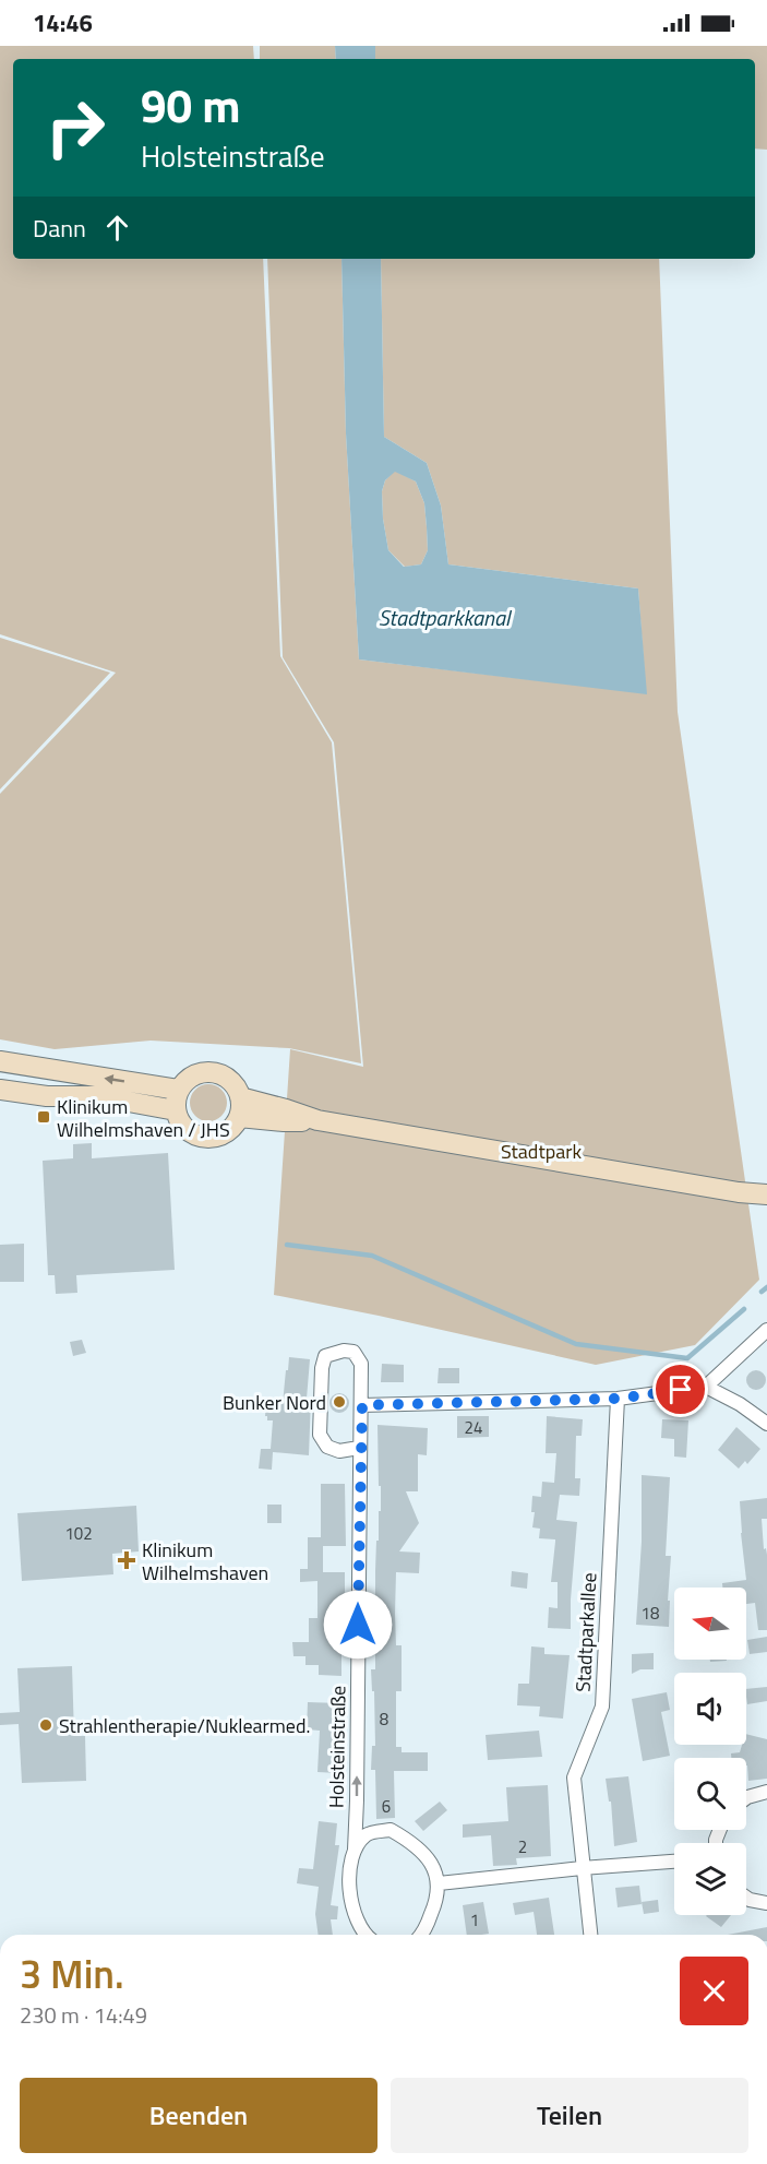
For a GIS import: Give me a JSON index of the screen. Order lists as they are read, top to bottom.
{
  "streets": {
    "street": ["Stadtparkallee", "Holsteinstraße"]
  },
  "one_way": ["Holsteinstraße"],
  "water": ["Stadtparkkanal"],
  "parks": ["Stadtpark"],
  "places": {
    "transit": ["Klinikum Wilhelmshaven / JHS"],
    "other": ["Bunker Nord", "Strahlentherapie/Nuklearmed."],
    "health": ["Klinikum Wilhelmshaven"]
  },
  "house_numbers": [
    "24",
    "102",
    "18",
    "8",
    "6",
    "2",
    "1"
  ],
  "north": "left",
  "page": {
    "status": "14:46",
    "turn": ["90 m", "Holsteinstraße"],
    "then": "Dann",
    "heading": ["3 Min.", "230 m · 14:49"],
    "buttons": ["Beenden", "Teilen"]
  }
}
